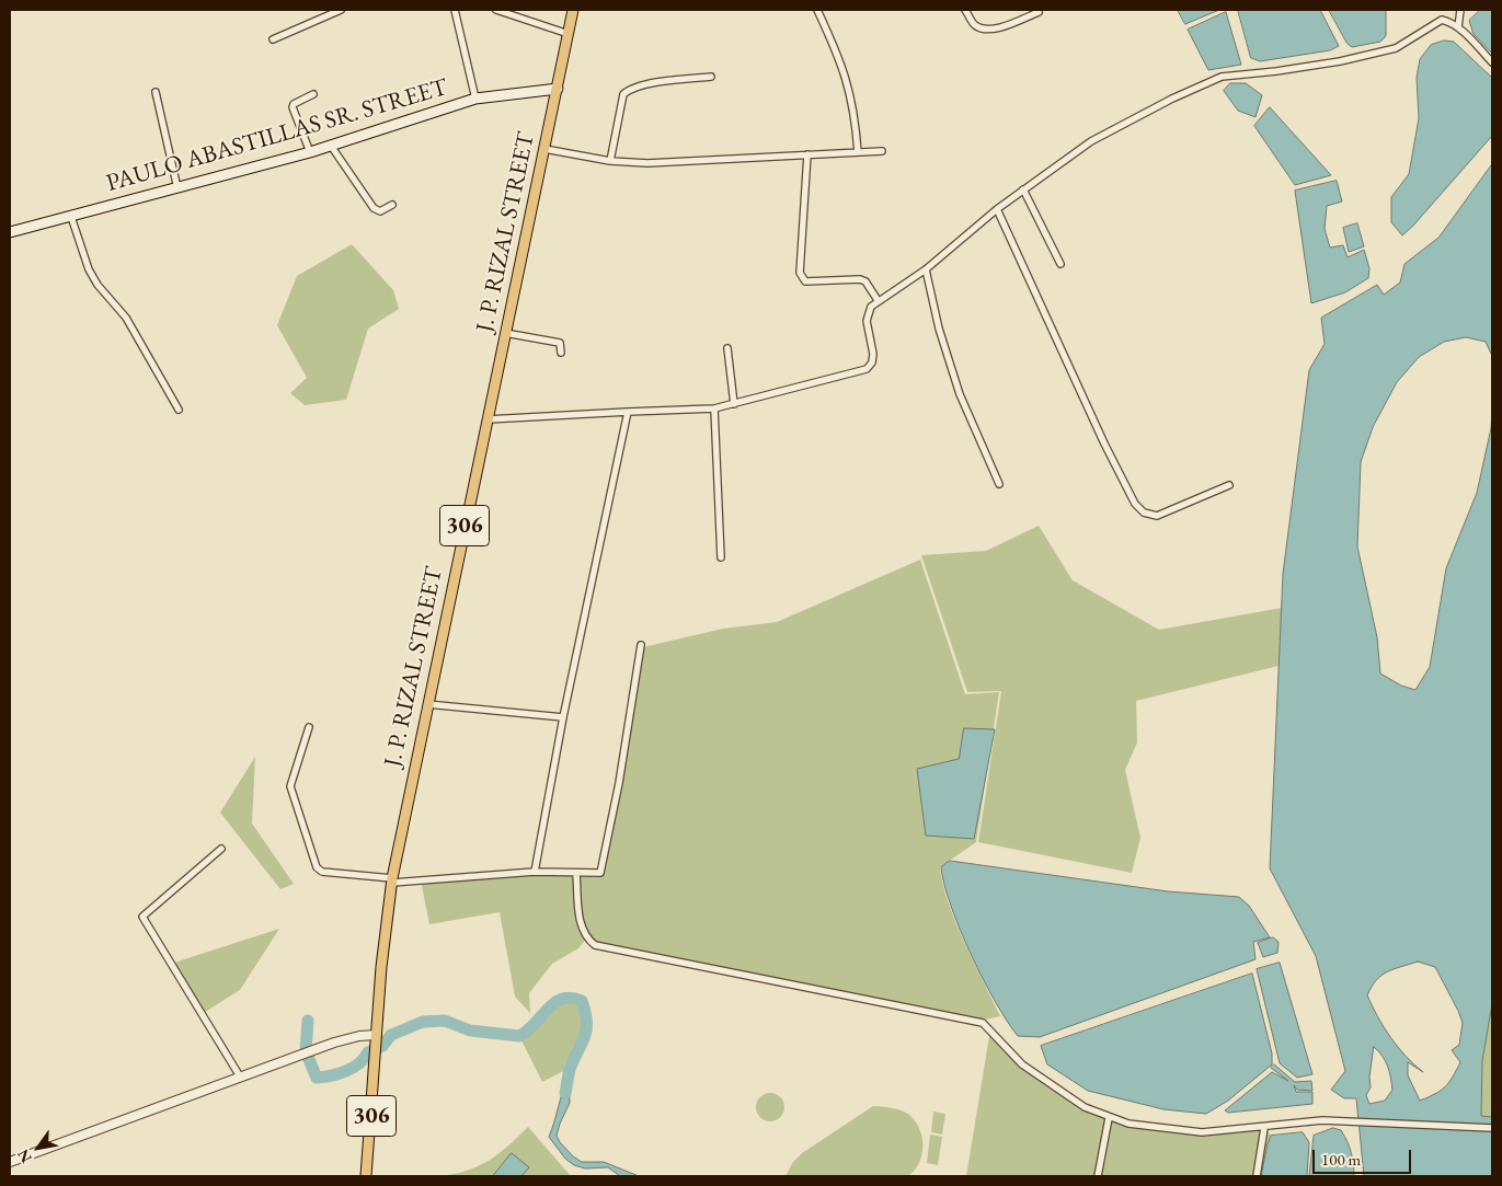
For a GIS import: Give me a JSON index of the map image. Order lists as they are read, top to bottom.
{
  "streets": {
    "main road": ["PAULO ABASTILLAS SR. STREET", "J. P. RIZAL STREET", "306"]
  },
  "crossings": [
    ["PAULO ABASTILLAS SR. STREET", "J. P. RIZAL STREET"]
  ],
  "scale_bar": "100 m",
  "north": "bottom left"
}
